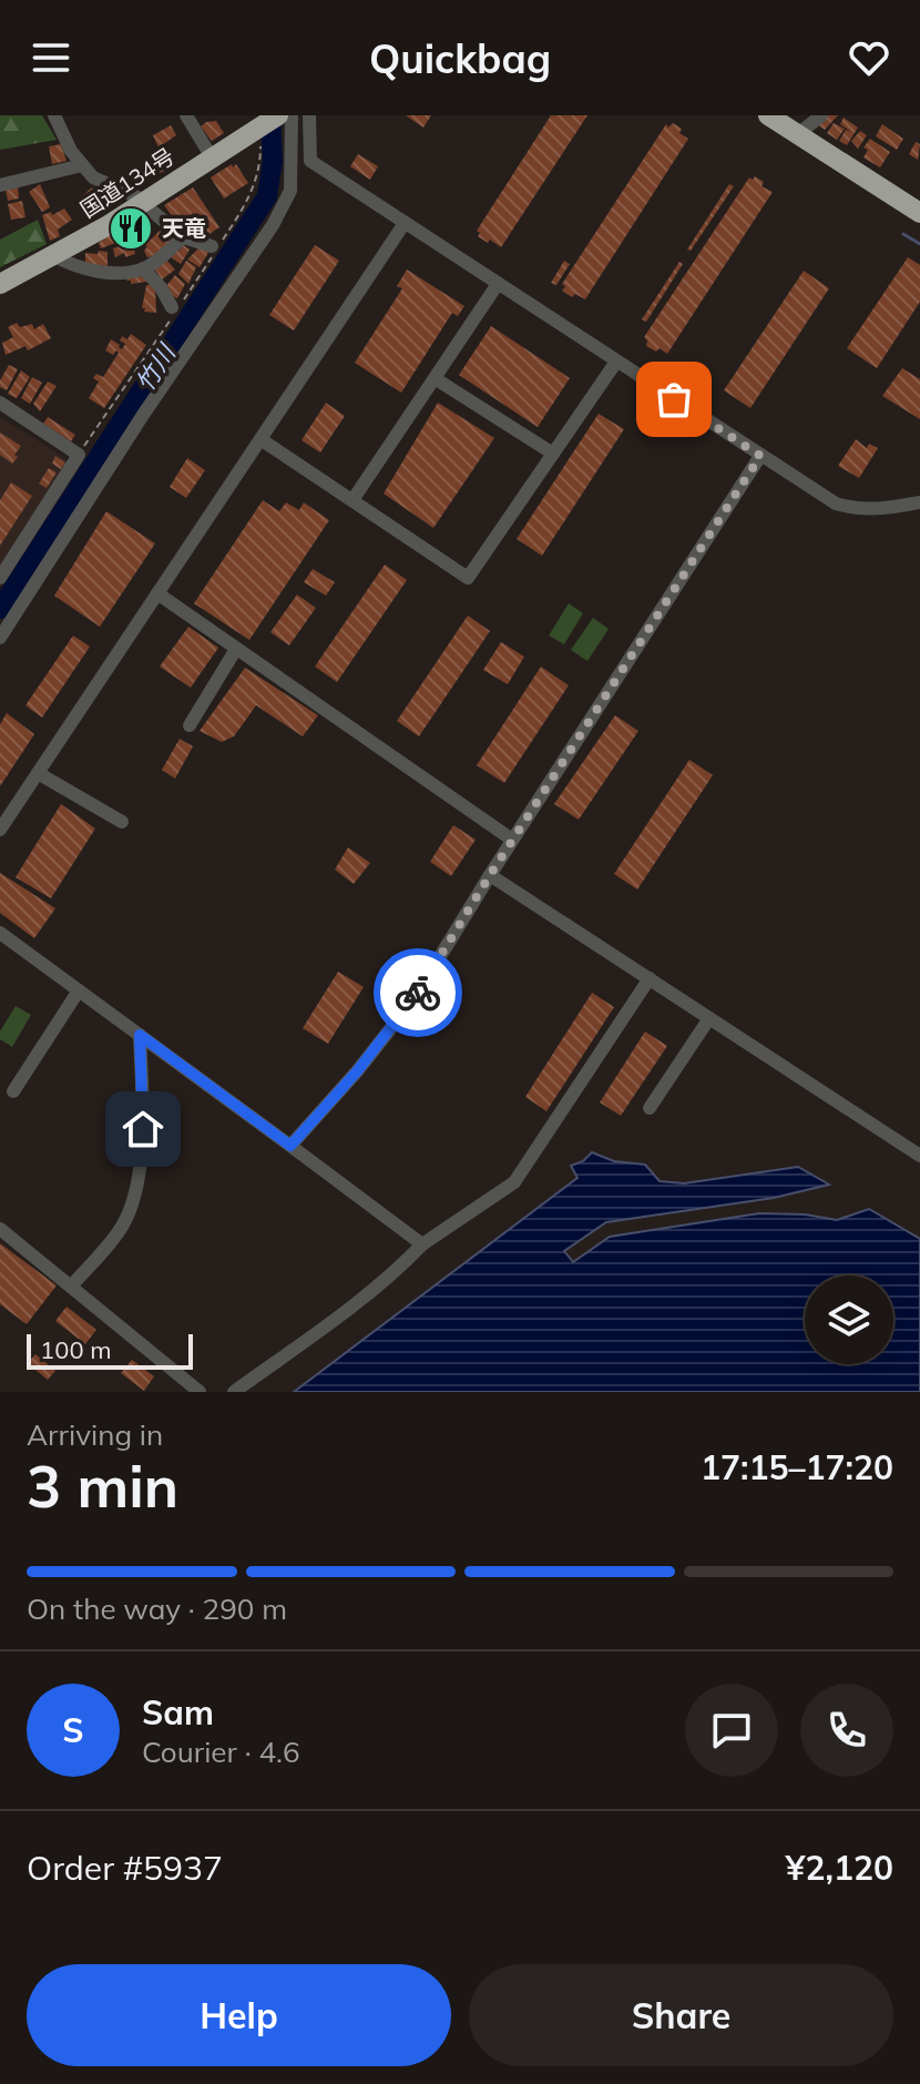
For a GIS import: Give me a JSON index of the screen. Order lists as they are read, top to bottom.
{
  "streets": {
    "highway": ["国道134号"]
  },
  "water": ["竹川"],
  "places": {
    "restaurant": ["天竜"]
  },
  "scale_bar": "100 m",
  "page": {
    "header": "Quickbag",
    "scale": "100 m",
    "heading": ["3 min", "Arriving in", "17:15–17:20"],
    "panel": [
      "Sam",
      "Courier · 4.6",
      "Order #5937",
      "¥2,120"
    ],
    "bar": "On the way · 290 m",
    "round": "S",
    "buttons": ["Help", "Share"]
  }
}
